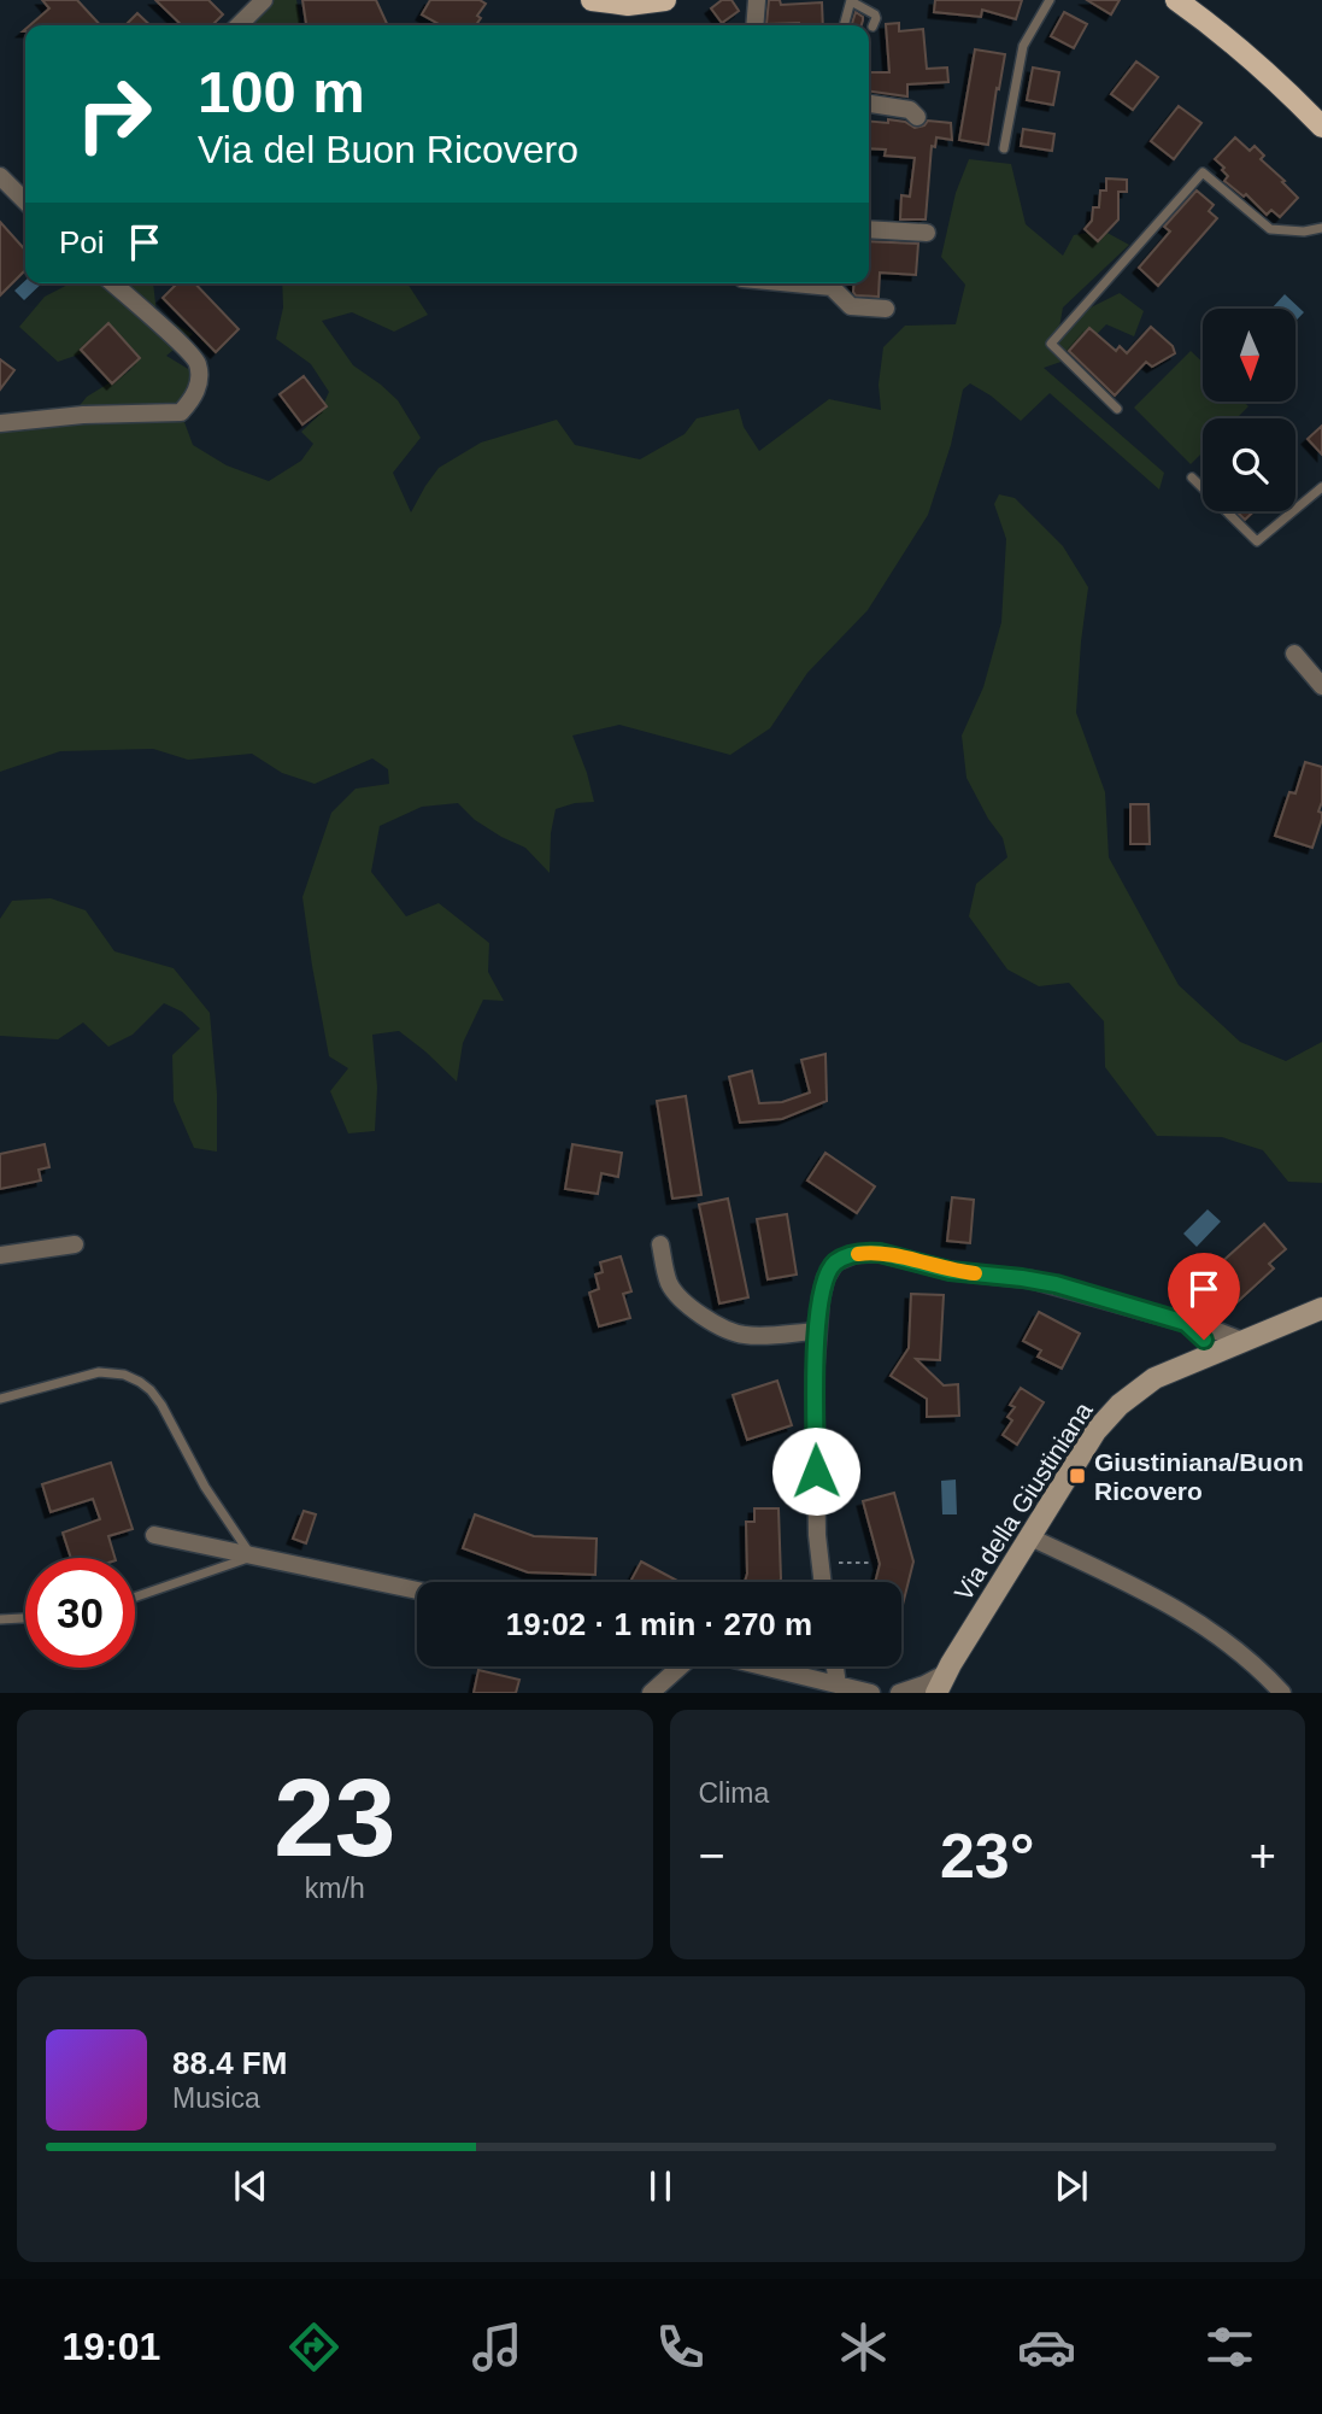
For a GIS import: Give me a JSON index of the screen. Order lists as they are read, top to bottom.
{
  "streets": {
    "street": ["Via della Giustiniana"]
  },
  "places": {
    "transit": ["Giustiniana/Buon Ricovero"]
  },
  "north": "bottom",
  "page": {
    "turn": ["100 m", "Via del Buon Ricovero"],
    "then": "Poi",
    "limit": "30",
    "trip": "19:02 · 1 min · 270 m",
    "tile": [
      ["23", "km/h"],
      "Clima"
    ],
    "heat": ["−", "23°", "+"],
    "song": ["88.4 FM", "Musica"],
    "tabs": "19:01"
  }
}
